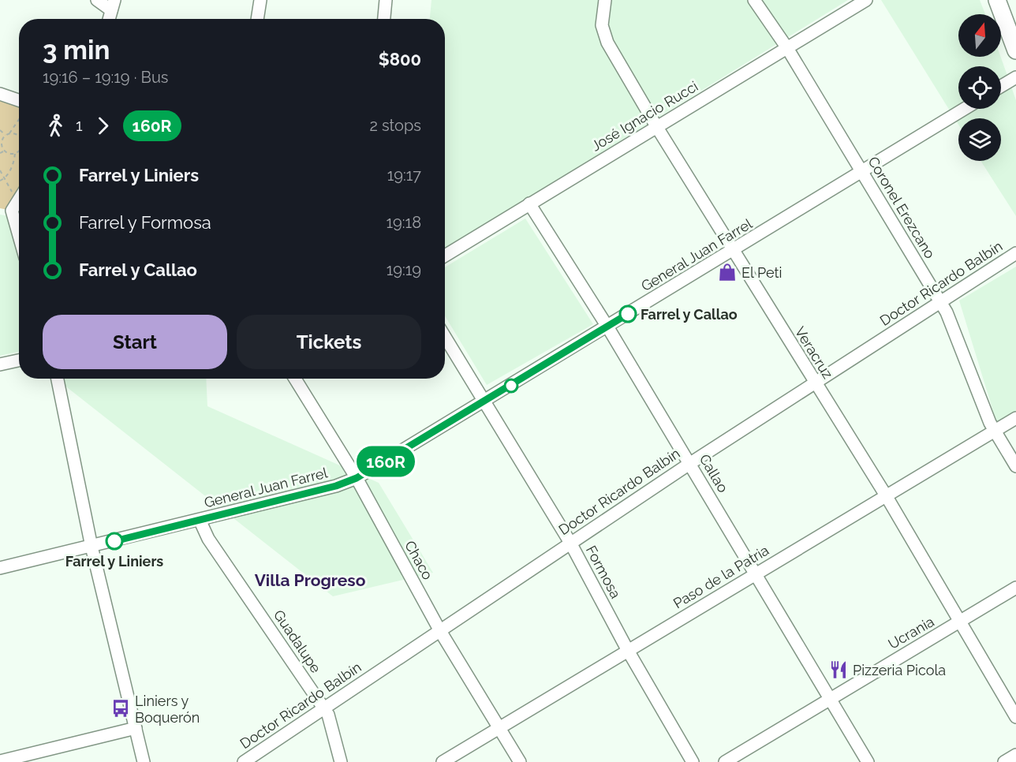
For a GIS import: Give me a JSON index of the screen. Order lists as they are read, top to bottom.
{
  "streets": {
    "street": [
      "José Ignacio Rucci",
      "Coronel Erezcano",
      "General Juan Farrel",
      "Doctor Ricardo Balbín",
      "Veracruz",
      "Callao",
      "Chaco",
      "Formosa",
      "Paso de la Patria",
      "Ucrania",
      "Guadalupe"
    ]
  },
  "crossings": [
    ["José Ignacio Rucci", "Coronel Erezcano"],
    ["José Ignacio Rucci", "Veracruz"],
    ["José Ignacio Rucci", "Callao"],
    ["Coronel Erezcano", "General Juan Farrel"],
    ["Coronel Erezcano", "Doctor Ricardo Balbín"],
    ["Coronel Erezcano", "Paso de la Patria"],
    ["General Juan Farrel", "Veracruz"],
    ["General Juan Farrel", "Callao"],
    ["General Juan Farrel", "Chaco"],
    ["General Juan Farrel", "Formosa"],
    ["General Juan Farrel", "Guadalupe"],
    ["Doctor Ricardo Balbín", "Veracruz"],
    ["Doctor Ricardo Balbín", "Callao"],
    ["Doctor Ricardo Balbín", "Chaco"],
    ["Doctor Ricardo Balbín", "Formosa"],
    ["Doctor Ricardo Balbín", "Guadalupe"],
    ["Veracruz", "Paso de la Patria"],
    ["Veracruz", "Ucrania"],
    ["Callao", "Paso de la Patria"],
    ["Callao", "Ucrania"],
    ["Chaco", "Paso de la Patria"],
    ["Formosa", "Paso de la Patria"]
  ],
  "districts": ["Villa Progreso"],
  "places": {
    "shop": ["El Peti"],
    "other": ["Farrel y Callao", "Farrel y Liniers"],
    "restaurant": ["Pizzeria Picola"],
    "bus stop": ["Liniers y Boquerón"]
  },
  "lines": ["bus line 160R"],
  "north": "top",
  "page": {
    "on_map": "160R",
    "heading": ["3 min", "19:16 – 19:19 · Bus", "$800"],
    "legs": ["1", "160R", "2 stops"],
    "list": [
      {
        "name": "Farrel y Liniers",
        "value": "19:17"
      },
      {
        "name": "Farrel y Formosa",
        "value": "19:18"
      },
      {
        "name": "Farrel y Callao",
        "value": "19:19"
      }
    ],
    "buttons": ["Start", "Tickets"]
  }
}
